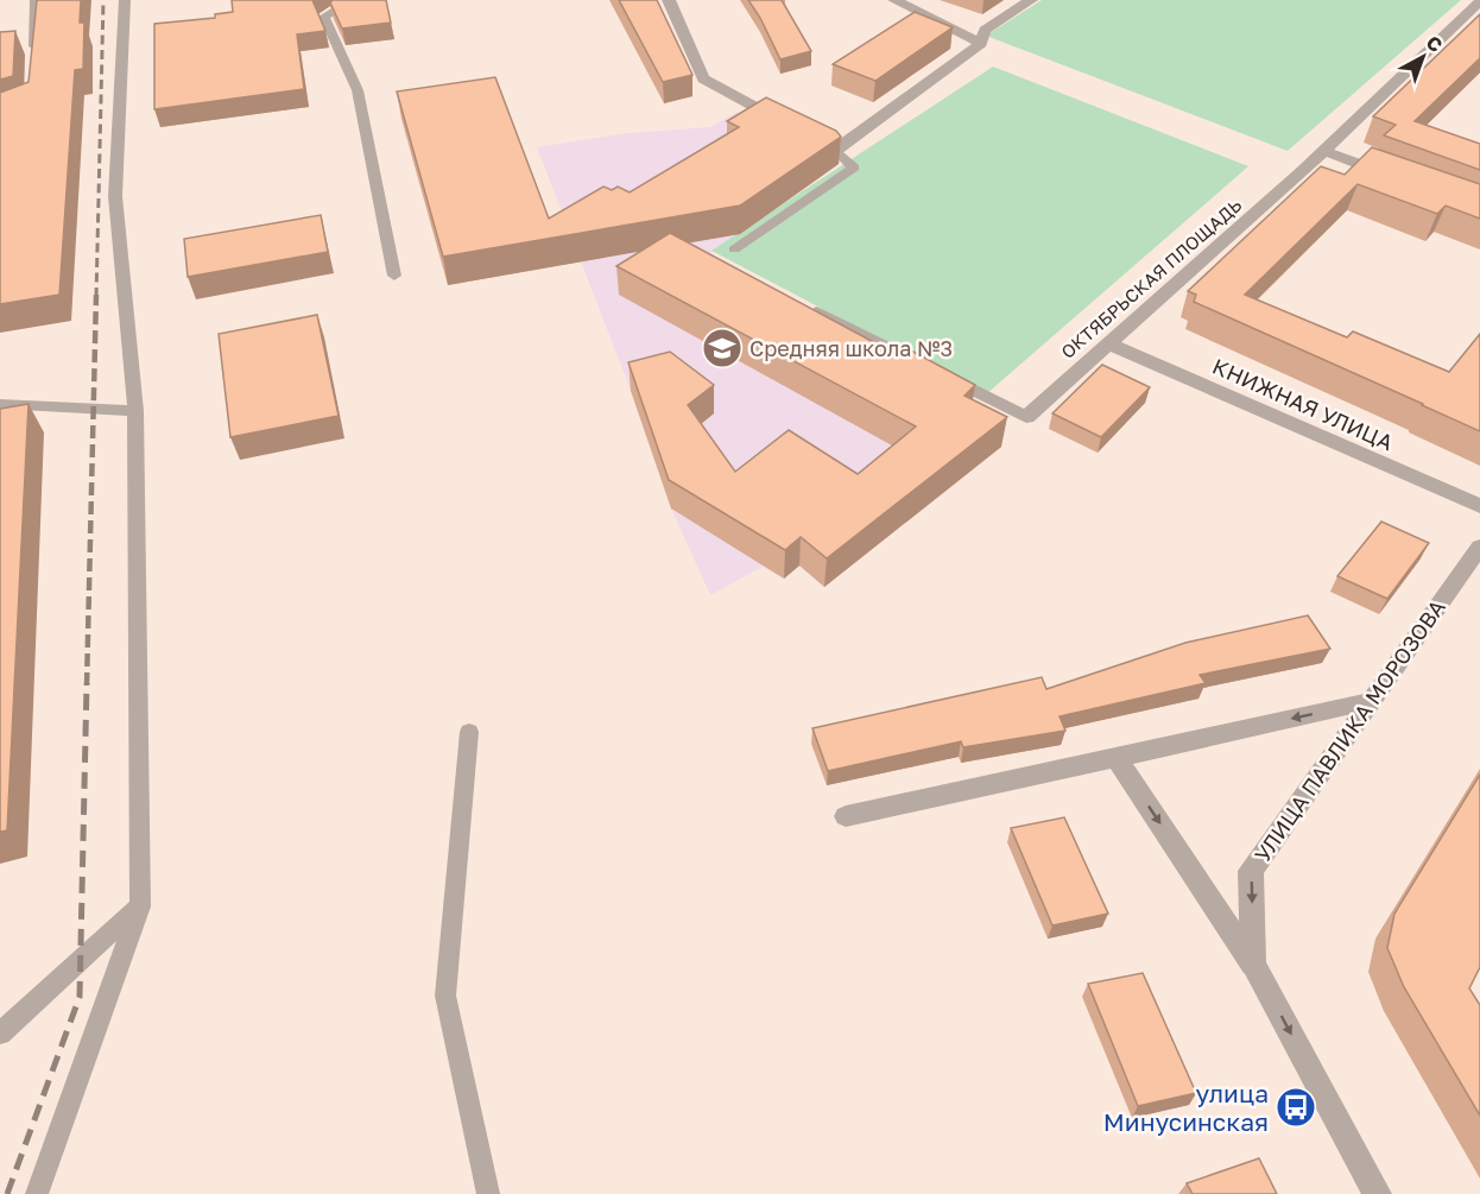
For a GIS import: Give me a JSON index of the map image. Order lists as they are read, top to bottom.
{
  "streets": {
    "street": ["ОКТЯБРЬСКАЯ ПЛОЩАДЬ", "КНИЖНАЯ УЛИЦА", "УЛИЦА ПАВЛИКА МОРОЗОВА"]
  },
  "crossings": [
    ["ОКТЯБРЬСКАЯ ПЛОЩАДЬ", "КНИЖНАЯ УЛИЦА"]
  ],
  "one_way": ["УЛИЦА ПАВЛИКА МОРОЗОВА"],
  "places": {
    "school or university": ["Средняя школа №3"],
    "bus stop": ["улица Минусинская"]
  },
  "north": "top right"
}
